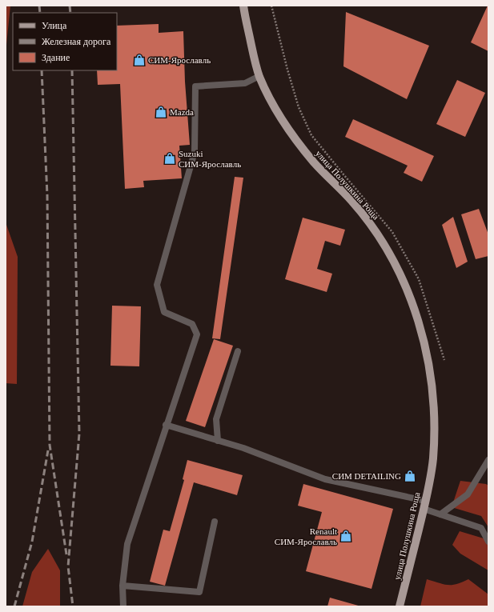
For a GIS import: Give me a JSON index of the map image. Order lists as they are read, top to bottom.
{
  "streets": {
    "main road": ["улица Полушкина Роща"]
  },
  "places": {
    "shop": [
      "СИМ-Ярославль",
      "Mazda",
      "Suzuki СИМ-Ярославль",
      "СИМ DETAILING",
      "Renault СИМ-Ярославль"
    ]
  },
  "legend": ["Улица", "Железная дорога", "Здание"]
}
